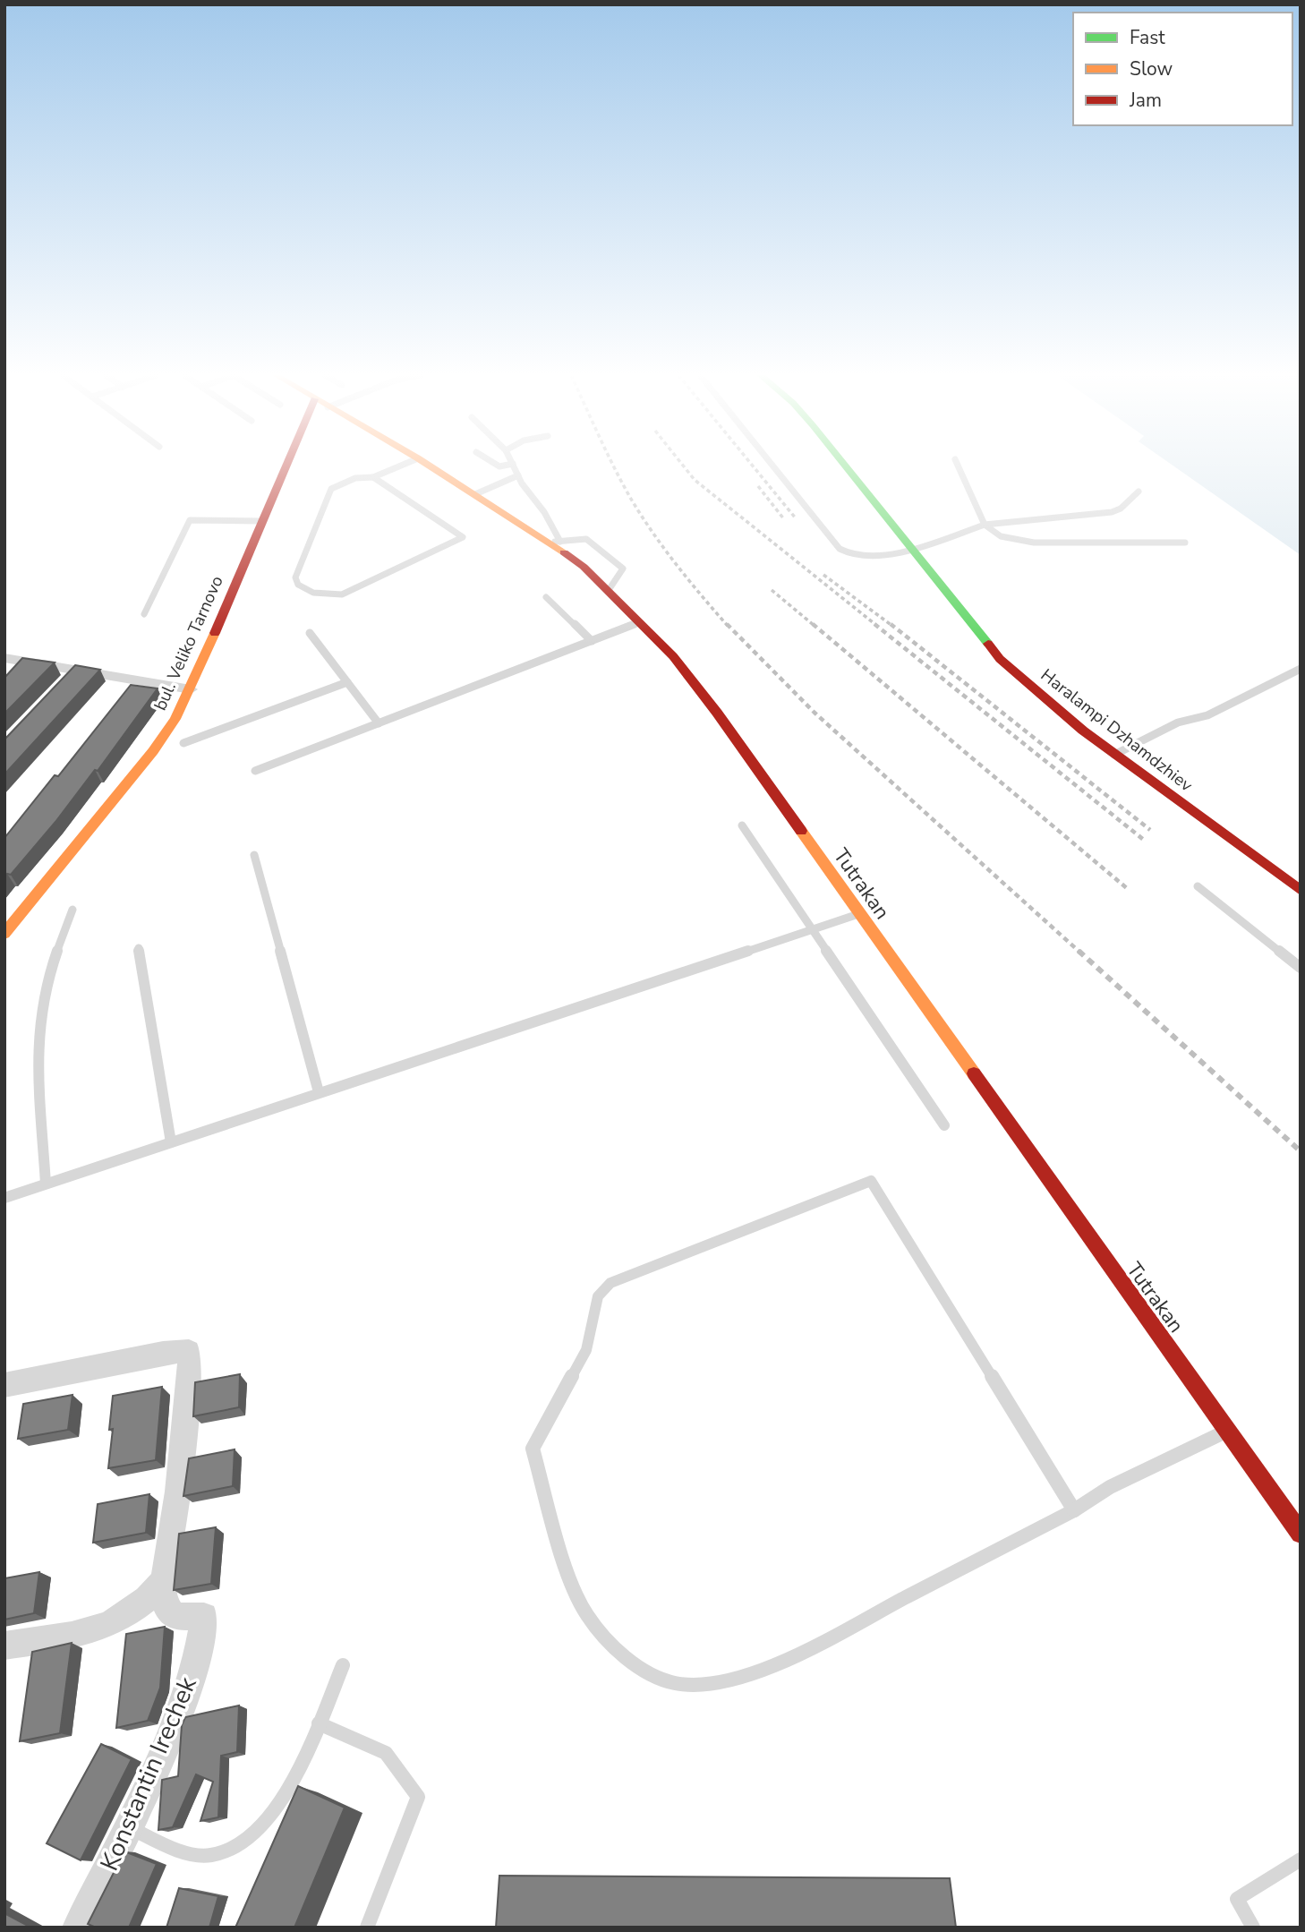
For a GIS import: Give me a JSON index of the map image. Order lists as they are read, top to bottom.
{
  "streets": {
    "street": [
      "bul. Veliko Tarnovo",
      "Haralampi Dzhamdzhiev",
      "Tutrakan",
      "Konstantin Irechek"
    ]
  },
  "legend": ["Fast", "Slow", "Jam"]
}
